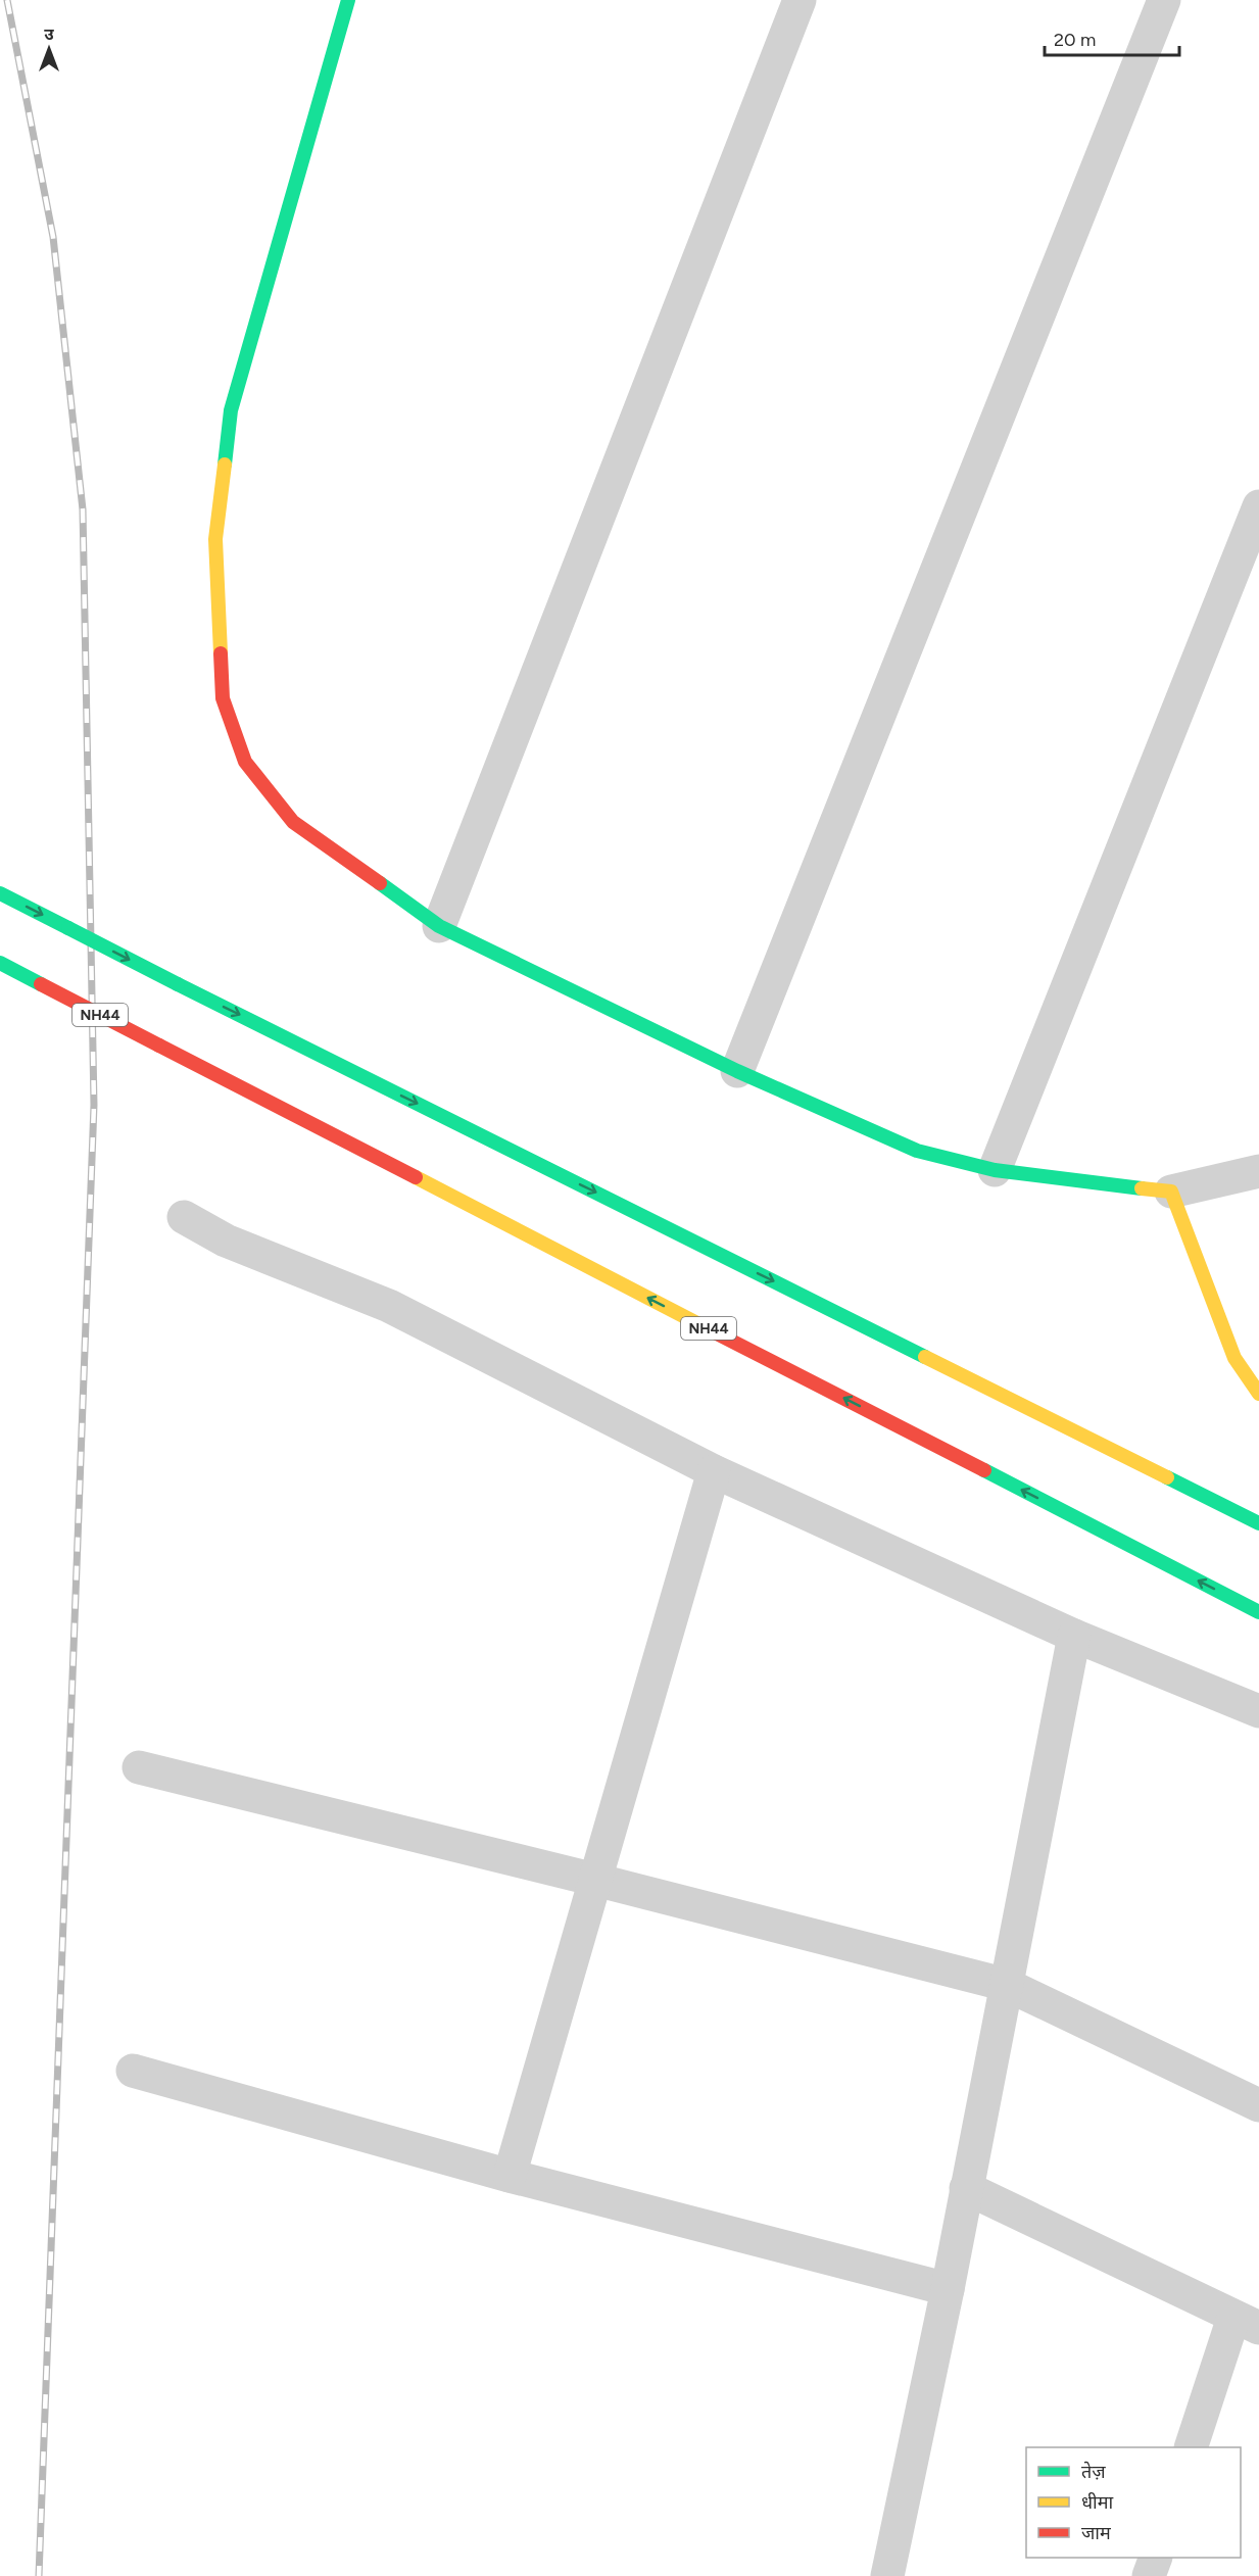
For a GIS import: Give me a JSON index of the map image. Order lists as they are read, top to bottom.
{
  "streets": {
    "main road": ["NH44"]
  },
  "legend": ["तेज़", "धीमा", "जाम"],
  "scale_bar": "20 m",
  "north": "top"
}
